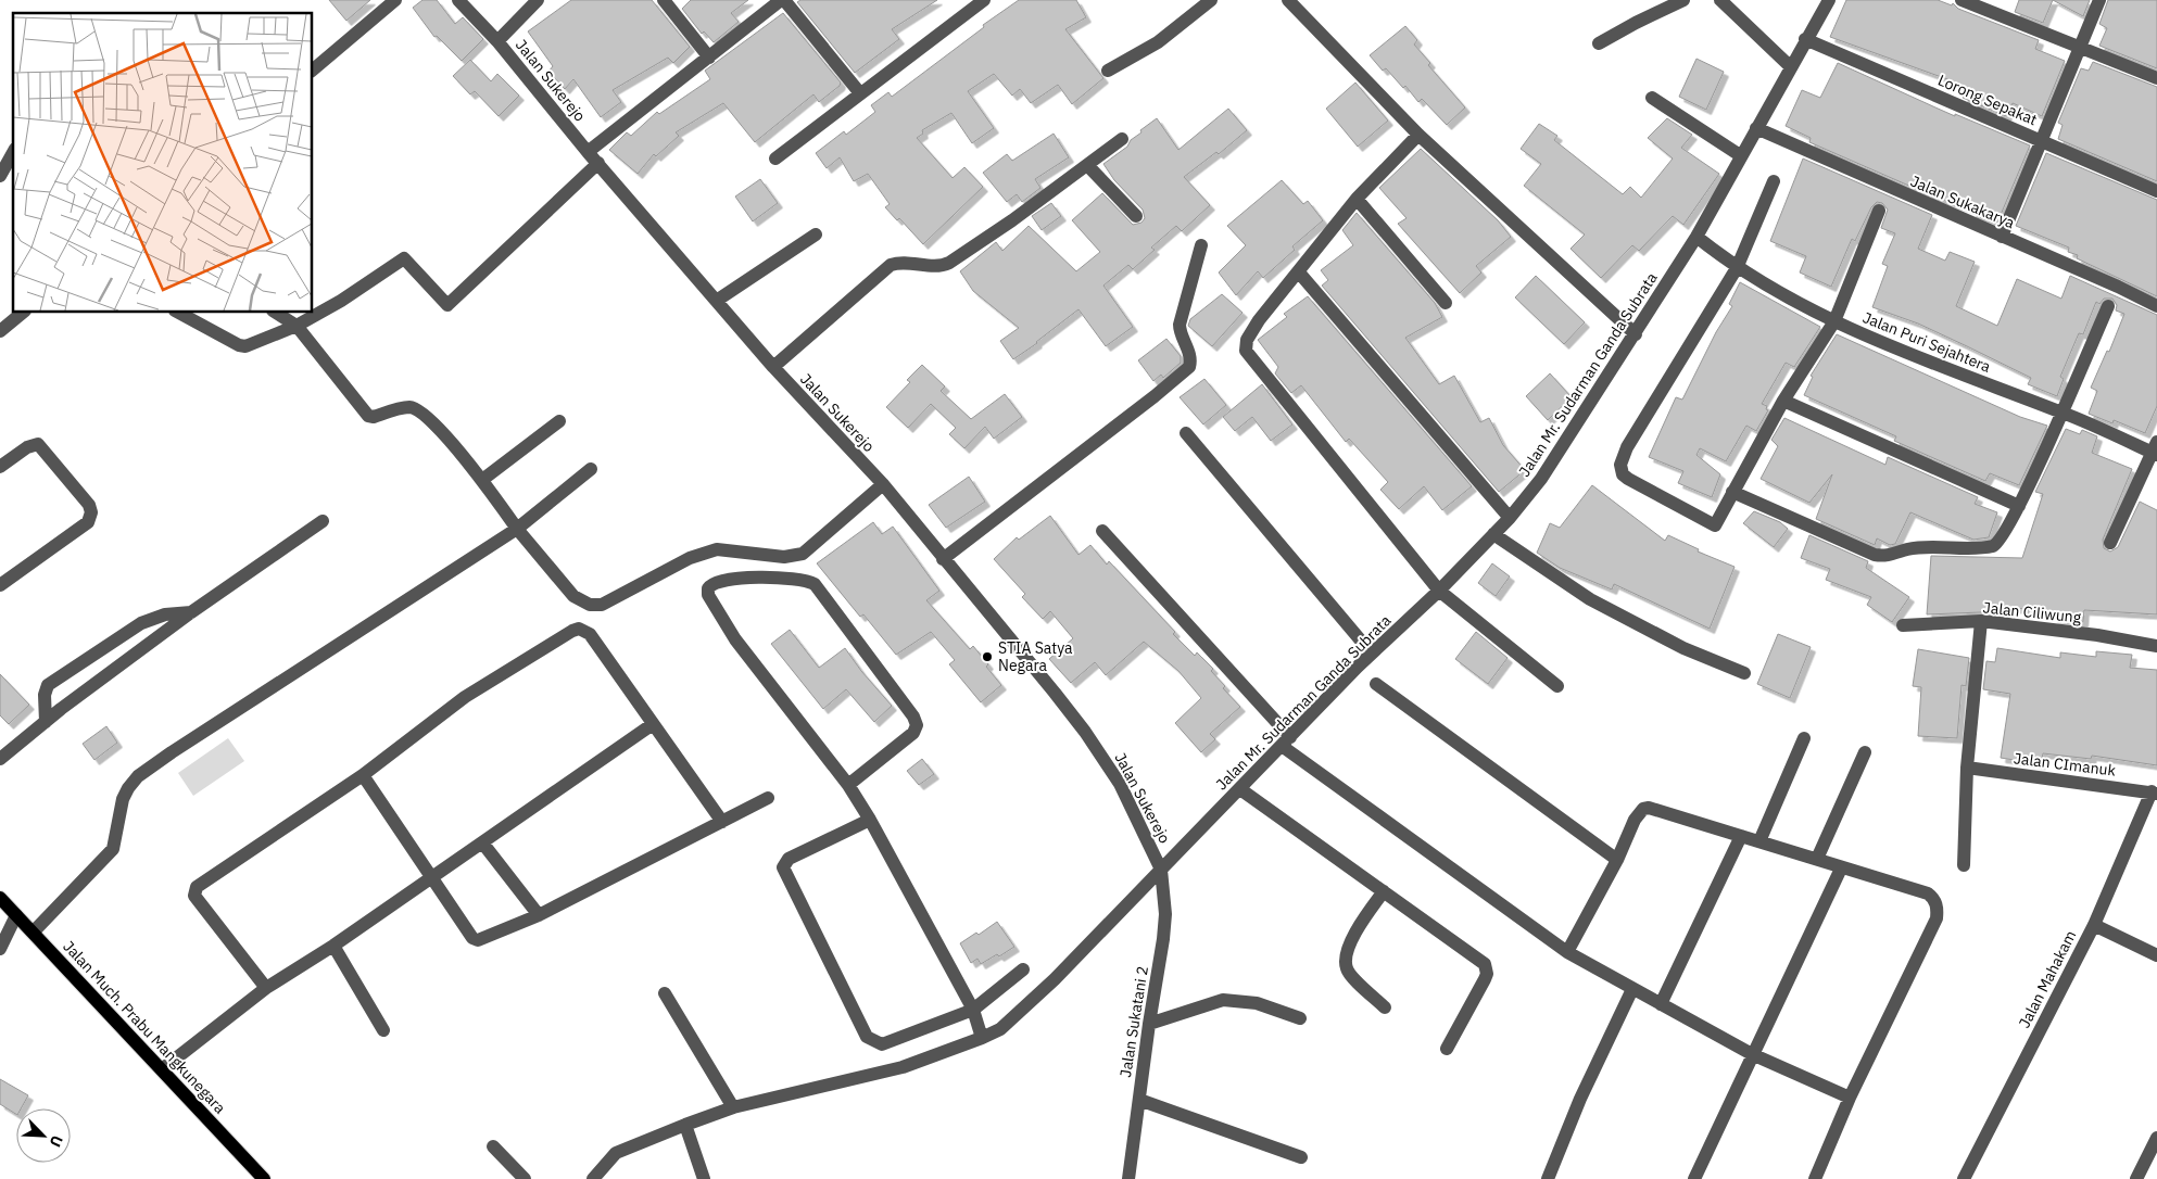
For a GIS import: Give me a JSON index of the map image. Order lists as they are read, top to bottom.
{
  "streets": {
    "main road": ["Jalan Much. Prabu Mangkunegara"],
    "street": [
      "Jalan Sukerejo",
      "Lorong Sepakat",
      "Jalan Sukakarya",
      "Jalan Puri Sejahtera",
      "Jalan Mr. Sudarman Ganda Subrata",
      "Jalan Ciliwung",
      "Jalan CImanuk",
      "Jalan Mahakam",
      "Jalan Sukatani 2"
    ]
  },
  "crossings": [
    ["Jalan Sukerejo", "Jalan Mr. Sudarman Ganda Subrata"],
    ["Jalan Sukerejo", "Jalan Sukatani 2"],
    ["Lorong Sepakat", "Jalan Mr. Sudarman Ganda Subrata"],
    ["Jalan Sukakarya", "Jalan Mr. Sudarman Ganda Subrata"],
    ["Jalan Puri Sejahtera", "Jalan Mr. Sudarman Ganda Subrata"],
    ["Jalan Mr. Sudarman Ganda Subrata", "Jalan Sukatani 2"],
    ["Jalan CImanuk", "Jalan Mahakam"]
  ],
  "places": ["STIA Satya Negara"],
  "north": "bottom right"
}
